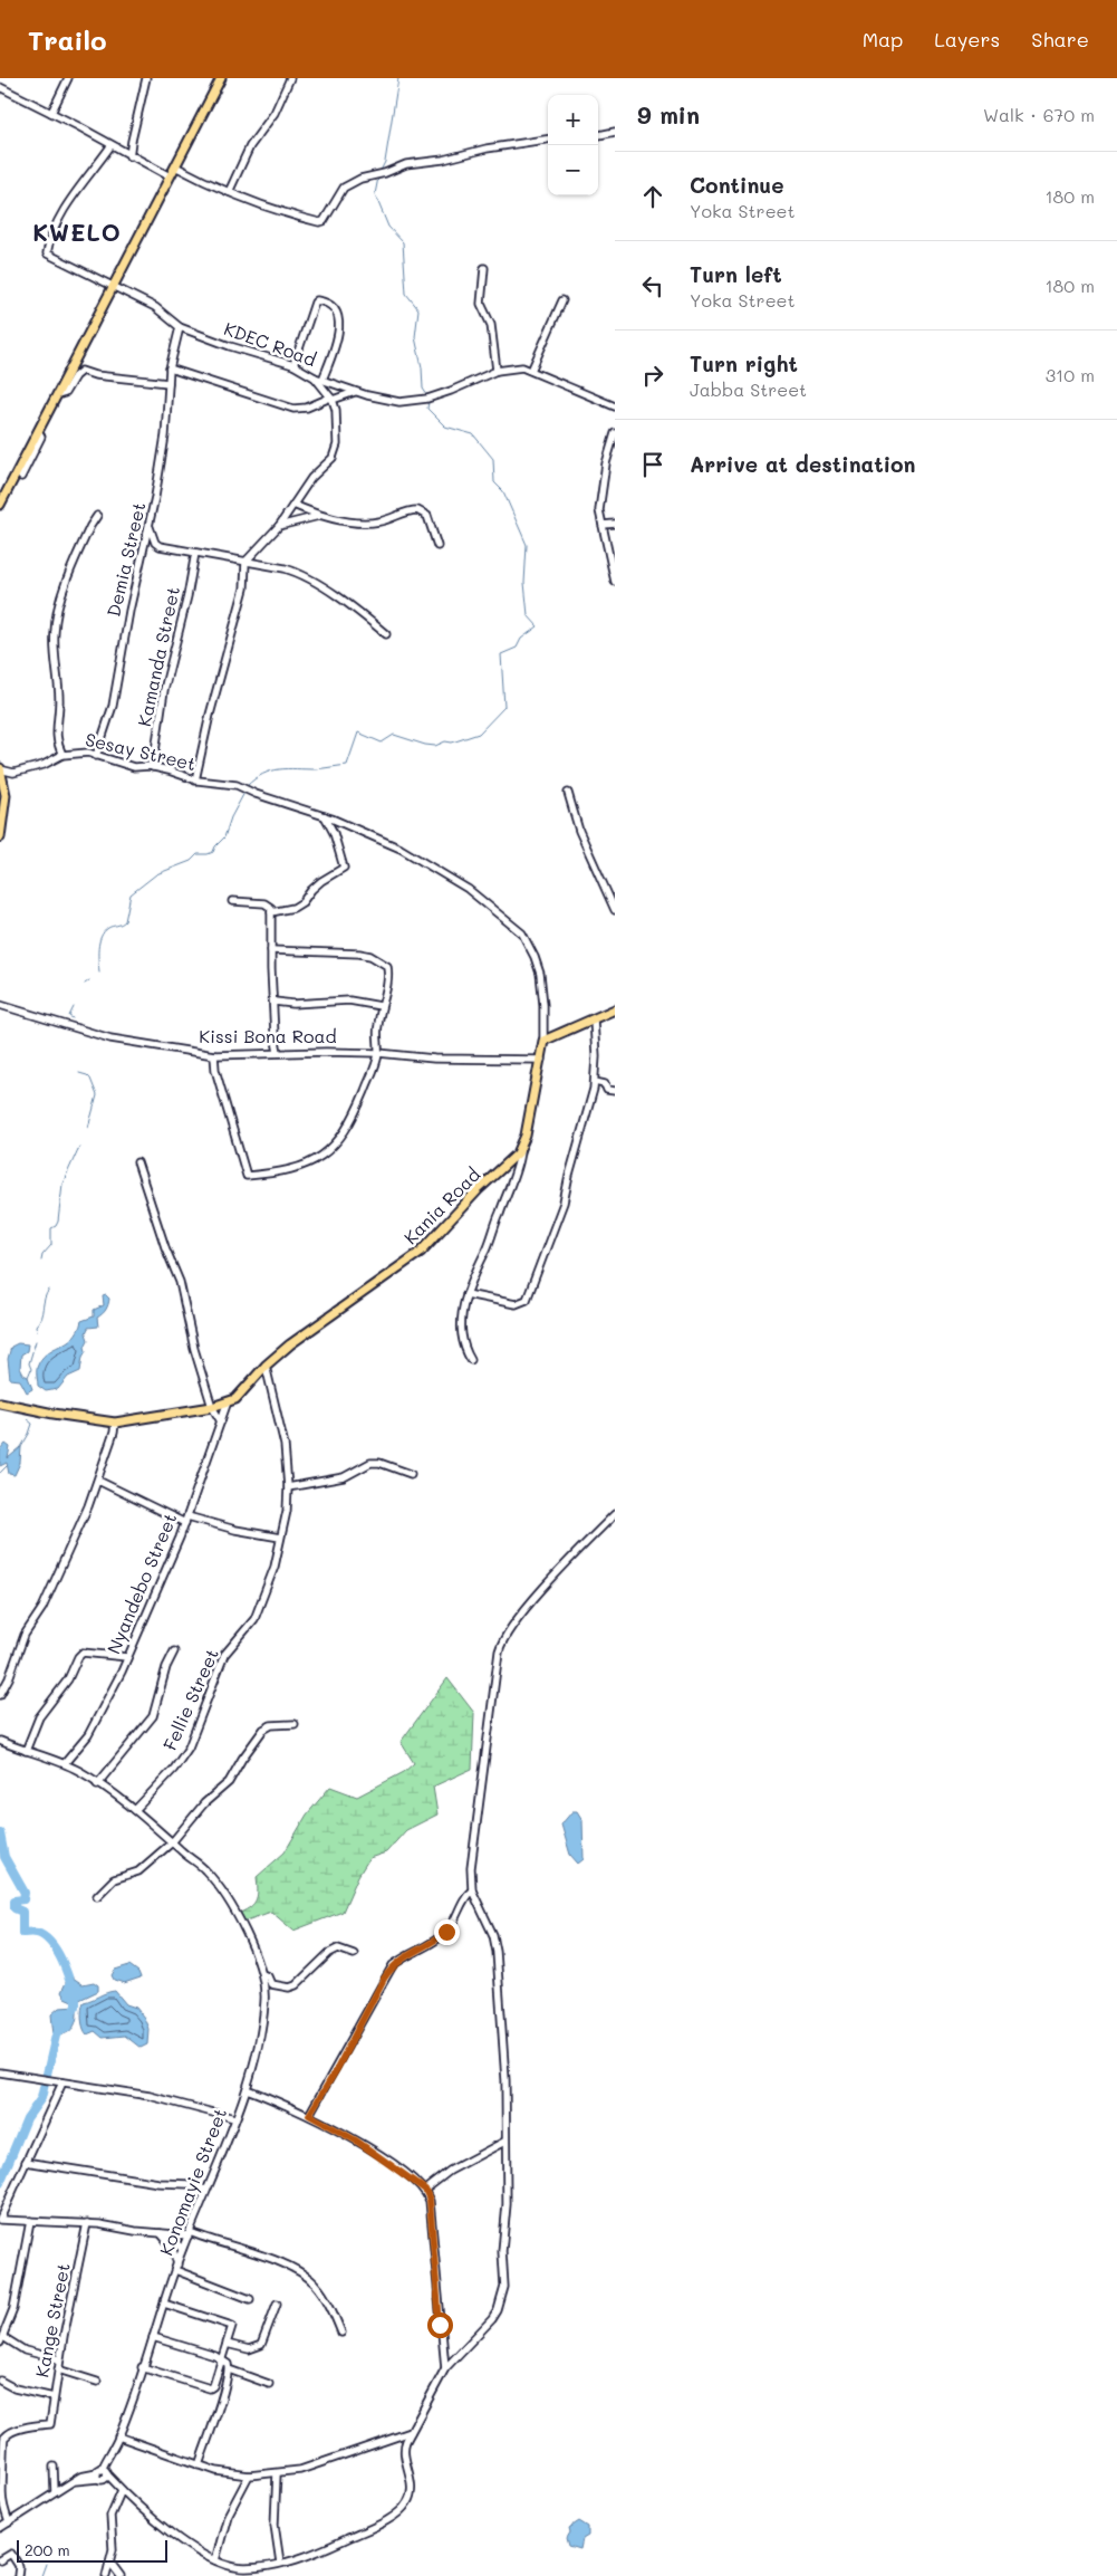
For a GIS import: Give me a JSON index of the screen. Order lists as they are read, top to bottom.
{
  "streets": {
    "main road": ["Kania Road"],
    "street": [
      "KDEC Road",
      "Demia Street",
      "Kamanda Street",
      "Sesay Street",
      "Kissi Bona Road",
      "Nyandebo Street",
      "Fellie Street",
      "Konomayie Street",
      "Kange Street"
    ]
  },
  "crossings": [
    ["KDEC Road", "Demia Street"],
    ["Demia Street", "Sesay Street"],
    ["Kamanda Street", "Sesay Street"],
    ["Sesay Street", "Kania Road"],
    ["Kissi Bona Road", "Kania Road"],
    ["Kania Road", "Nyandebo Street"],
    ["Kania Road", "Fellie Street"],
    ["Nyandebo Street", "Konomayie Street"],
    ["Fellie Street", "Konomayie Street"]
  ],
  "districts": ["KWELO"],
  "scale_bar": "200 m",
  "page": {
    "header": "Trailo",
    "nav": ["Map", "Layers", "Share"],
    "heading": ["9 min", "Walk · 670 m"],
    "map_buttons": ["+", "−"],
    "list": [
      ["Continue", "Yoka Street", "180 m"],
      ["Turn left", "Yoka Street", "180 m"],
      ["Turn right", "Jabba Street", "310 m"],
      "Arrive at destination"
    ],
    "scale": "200 m"
  }
}
